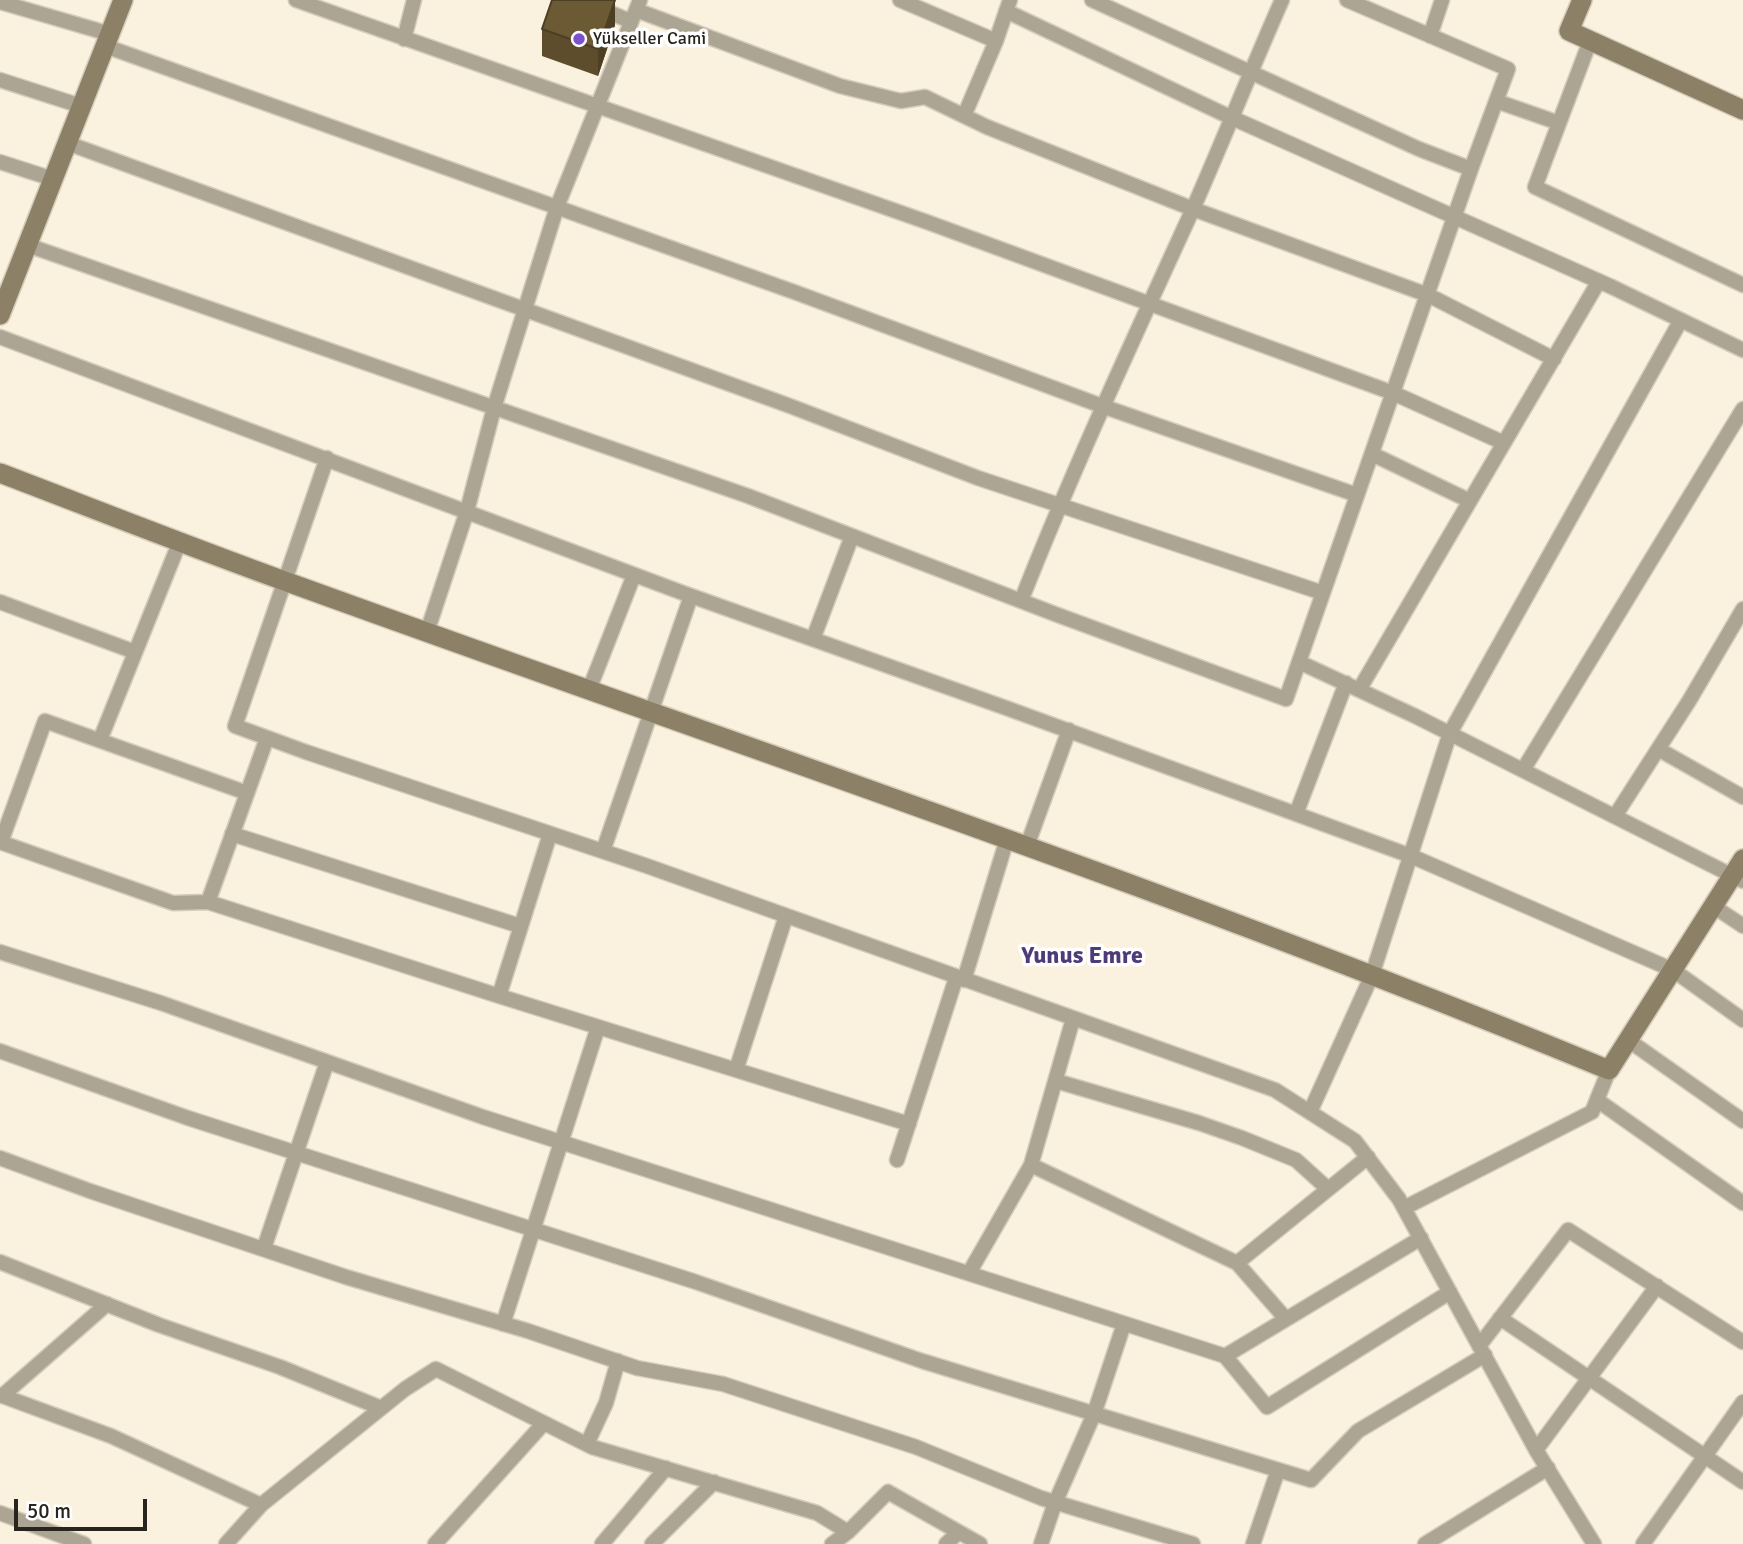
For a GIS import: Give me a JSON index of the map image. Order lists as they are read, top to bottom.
{
  "districts": ["Yunus Emre"],
  "places": ["Yükseller Cami"],
  "scale_bar": "50 m"
}
